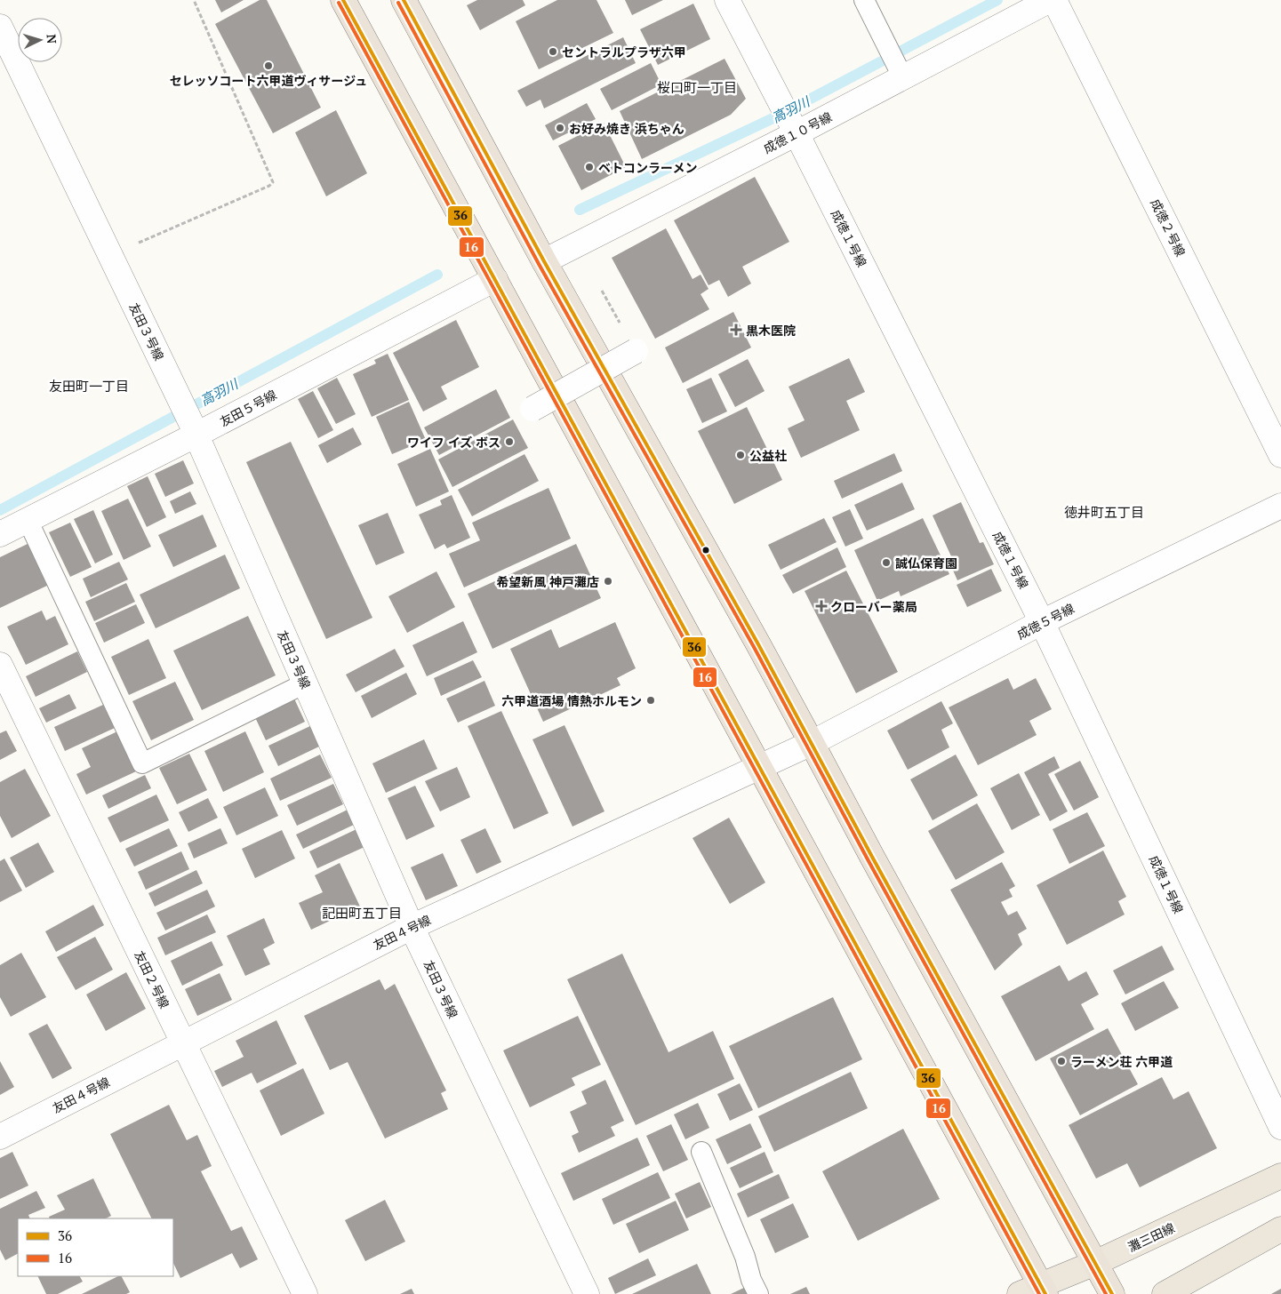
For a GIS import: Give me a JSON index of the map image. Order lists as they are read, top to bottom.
{
  "streets": {
    "main road": ["灘三田線"],
    "street": [
      "成徳１０号線",
      "成徳２号線",
      "成徳１号線",
      "友田３号線",
      "友田５号線",
      "成徳５号線",
      "友田４号線",
      "友田２号線"
    ]
  },
  "crossings": [
    ["成徳１０号線", "成徳１号線"],
    ["成徳１号線", "成徳５号線"],
    ["友田３号線", "友田５号線"],
    ["友田３号線", "友田４号線"],
    ["成徳５号線", "友田４号線"],
    ["友田４号線", "友田２号線"]
  ],
  "districts": [
    "桜口町一丁目",
    "友田町一丁目",
    "徳井町五丁目",
    "記田町五丁目"
  ],
  "water": ["高羽川"],
  "places": {
    "other": [
      "セントラルプラザ六甲",
      "セレッソコート六甲道ヴィサージュ",
      "お好み焼き 浜ちゃん",
      "ベトコンラーメン",
      "ワイフ イズ ボス",
      "公益社",
      "誠仏保育園",
      "希望新風 神戸灘店",
      "六甲道酒場 情熱ホルモン",
      "ラーメン荘 六甲道"
    ],
    "health": ["黒木医院", "クローバー薬局"]
  },
  "lines": ["transit line 36", "transit line 16"],
  "legend": ["36", "16"],
  "north": "right"
}
